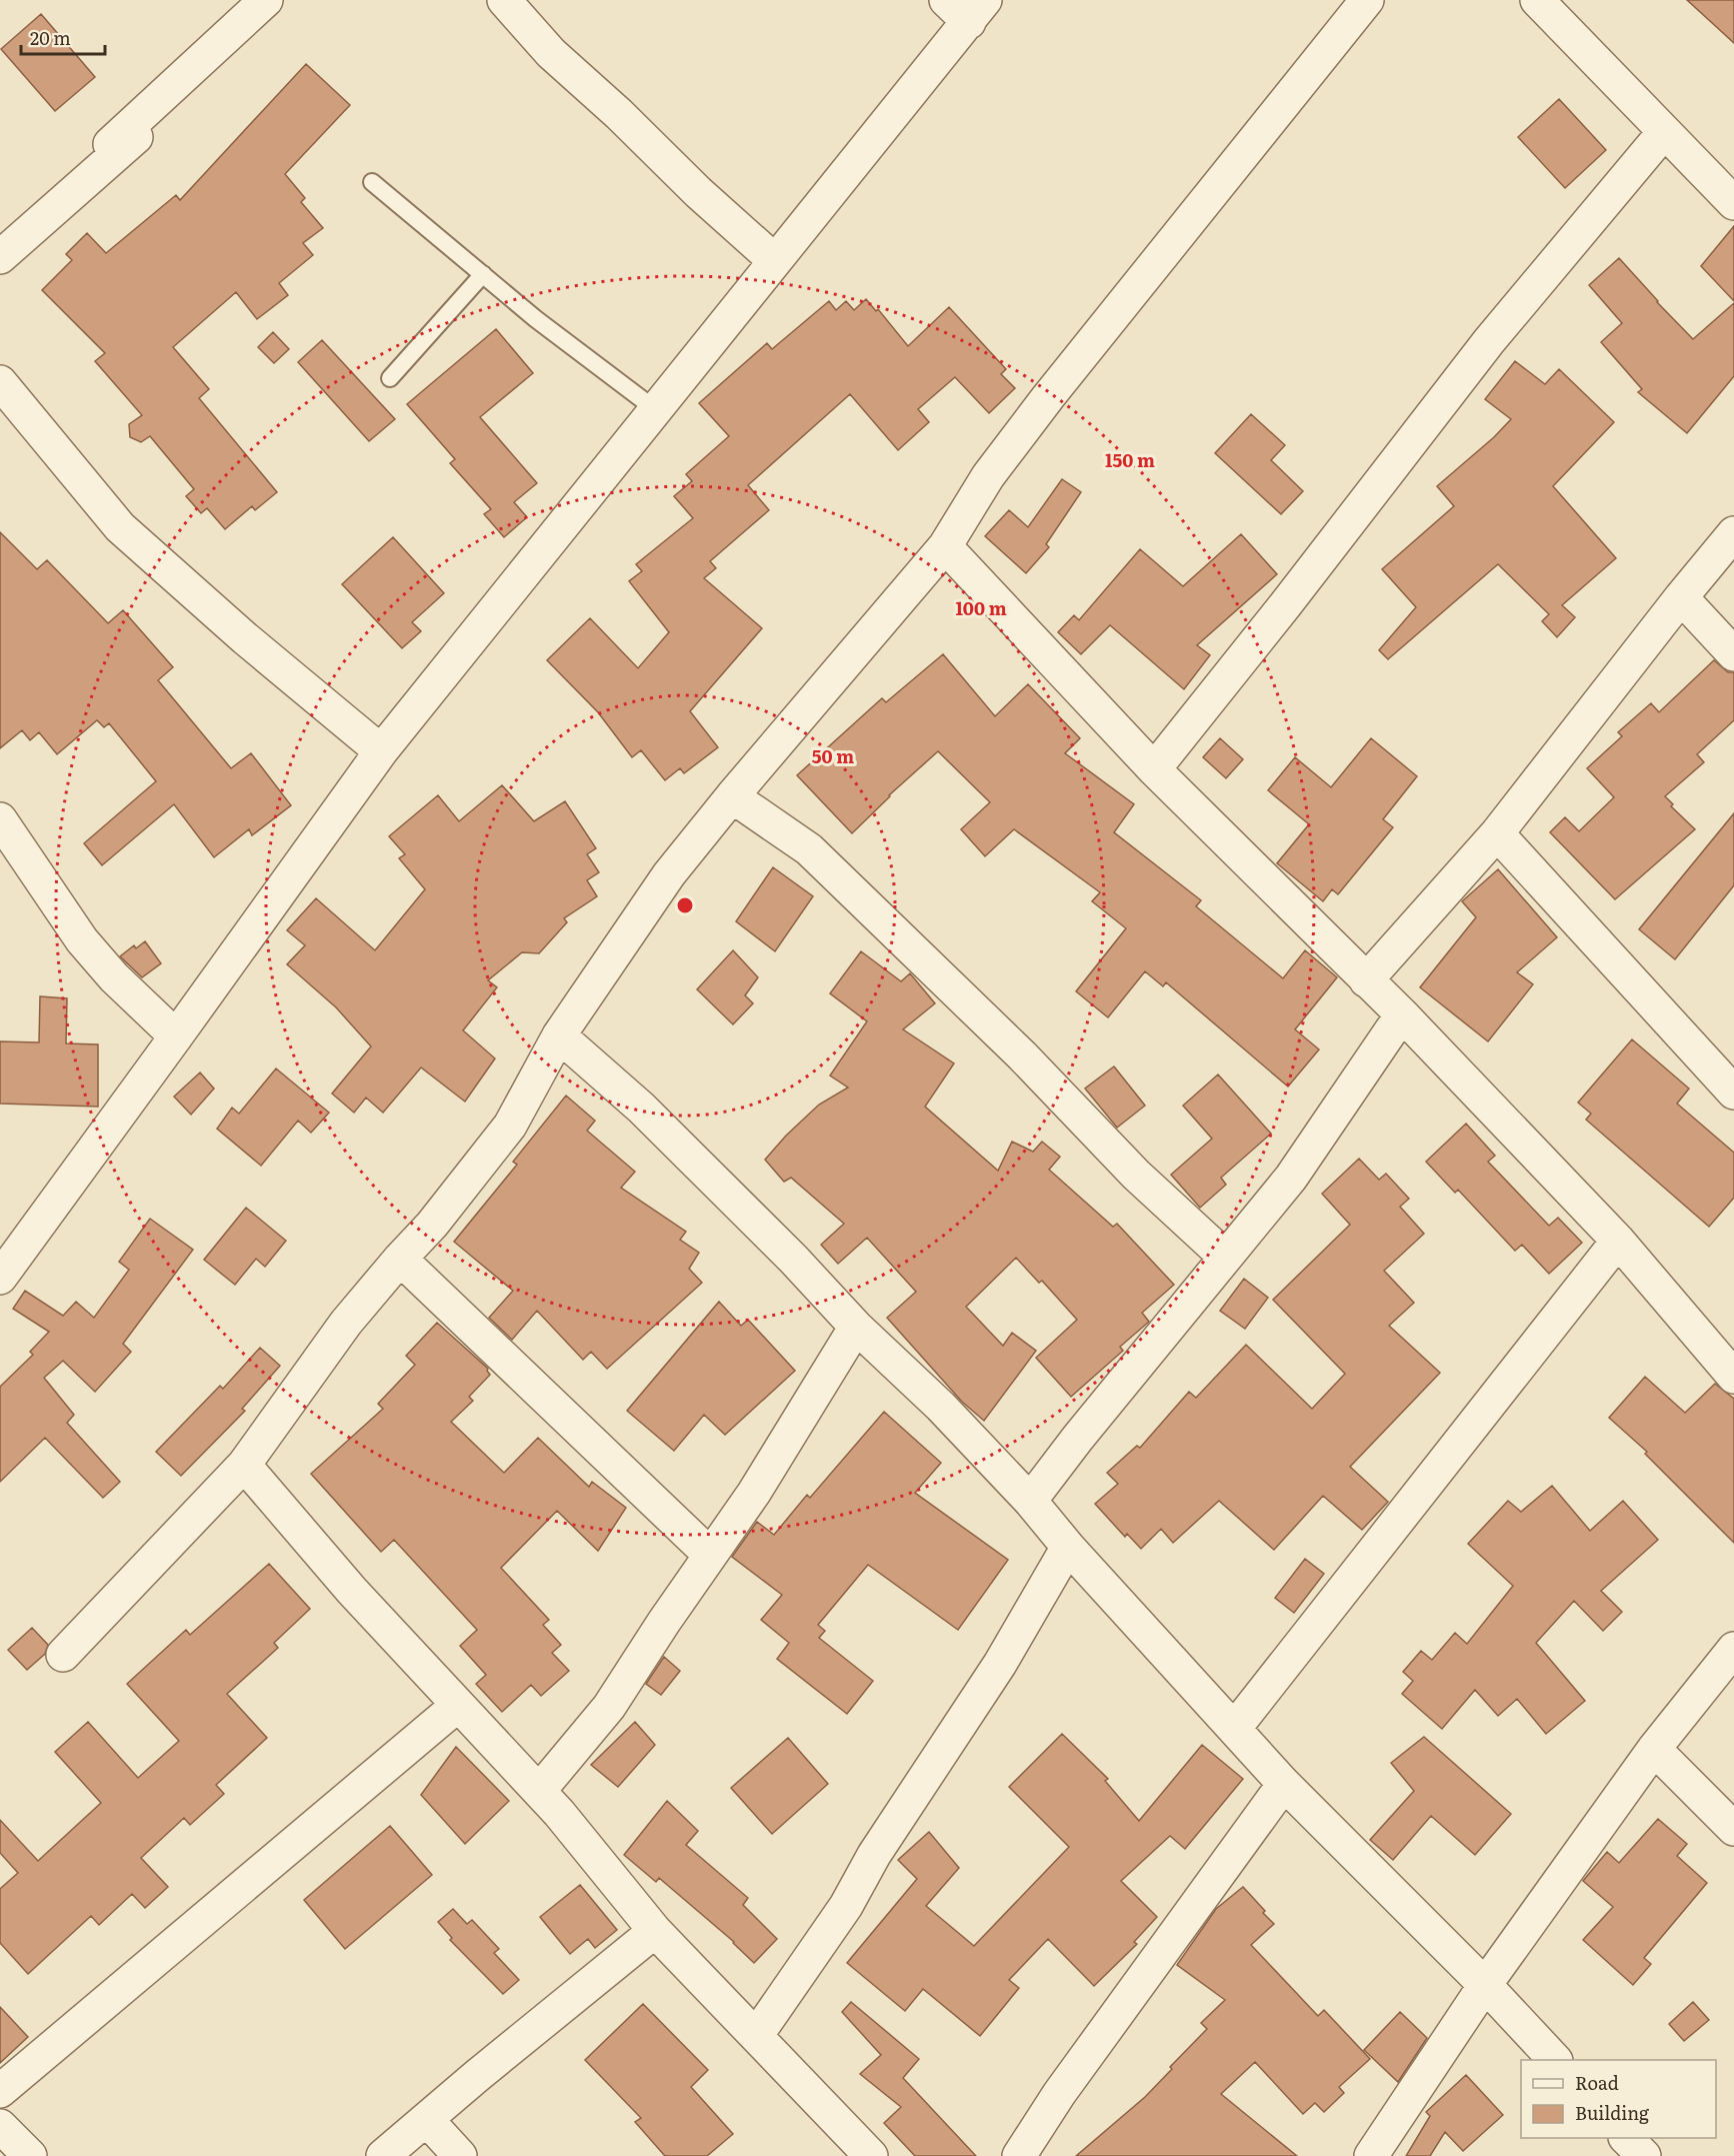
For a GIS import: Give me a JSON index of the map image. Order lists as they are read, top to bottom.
{
  "legend": ["Road", "Building"],
  "scale_bar": "20 m",
  "rings": ["150 m", "100 m", "50 m"]
}
